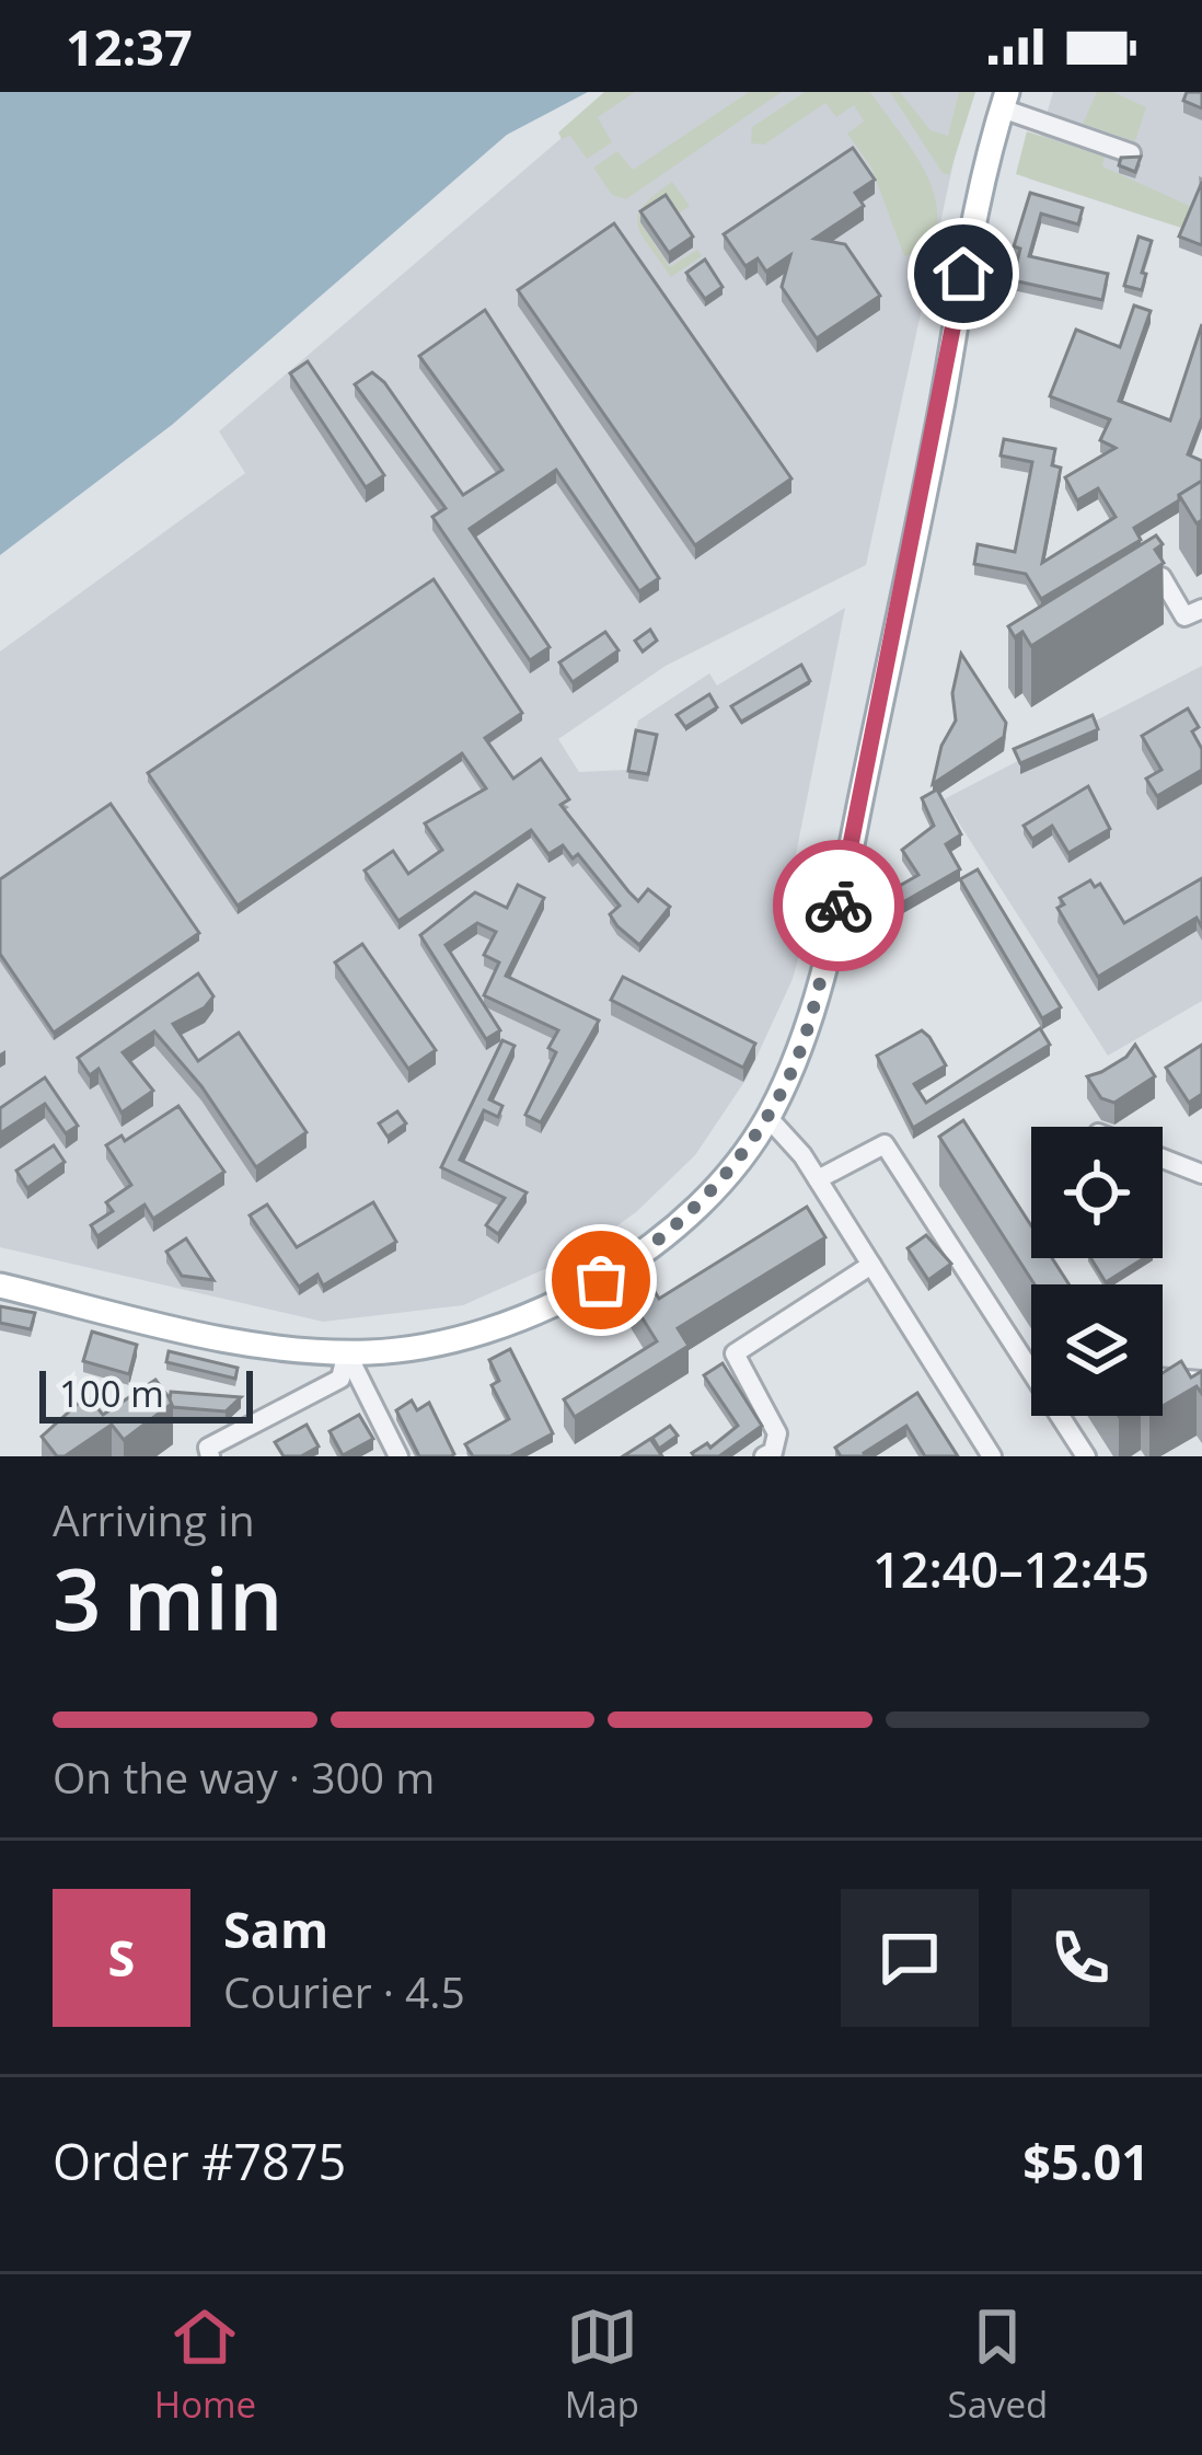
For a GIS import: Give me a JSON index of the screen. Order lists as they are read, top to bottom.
{
  "scale_bar": "100 m",
  "page": {
    "status": "12:37",
    "scale": "100 m",
    "heading": ["3 min", "Arriving in", "12:40–12:45"],
    "panel": [
      "Sam",
      "Courier · 4.5",
      "Order #7875",
      "$5.01"
    ],
    "bar": "On the way · 300 m",
    "round": "S",
    "tabs": ["Home", "Map", "Saved"]
  }
}
